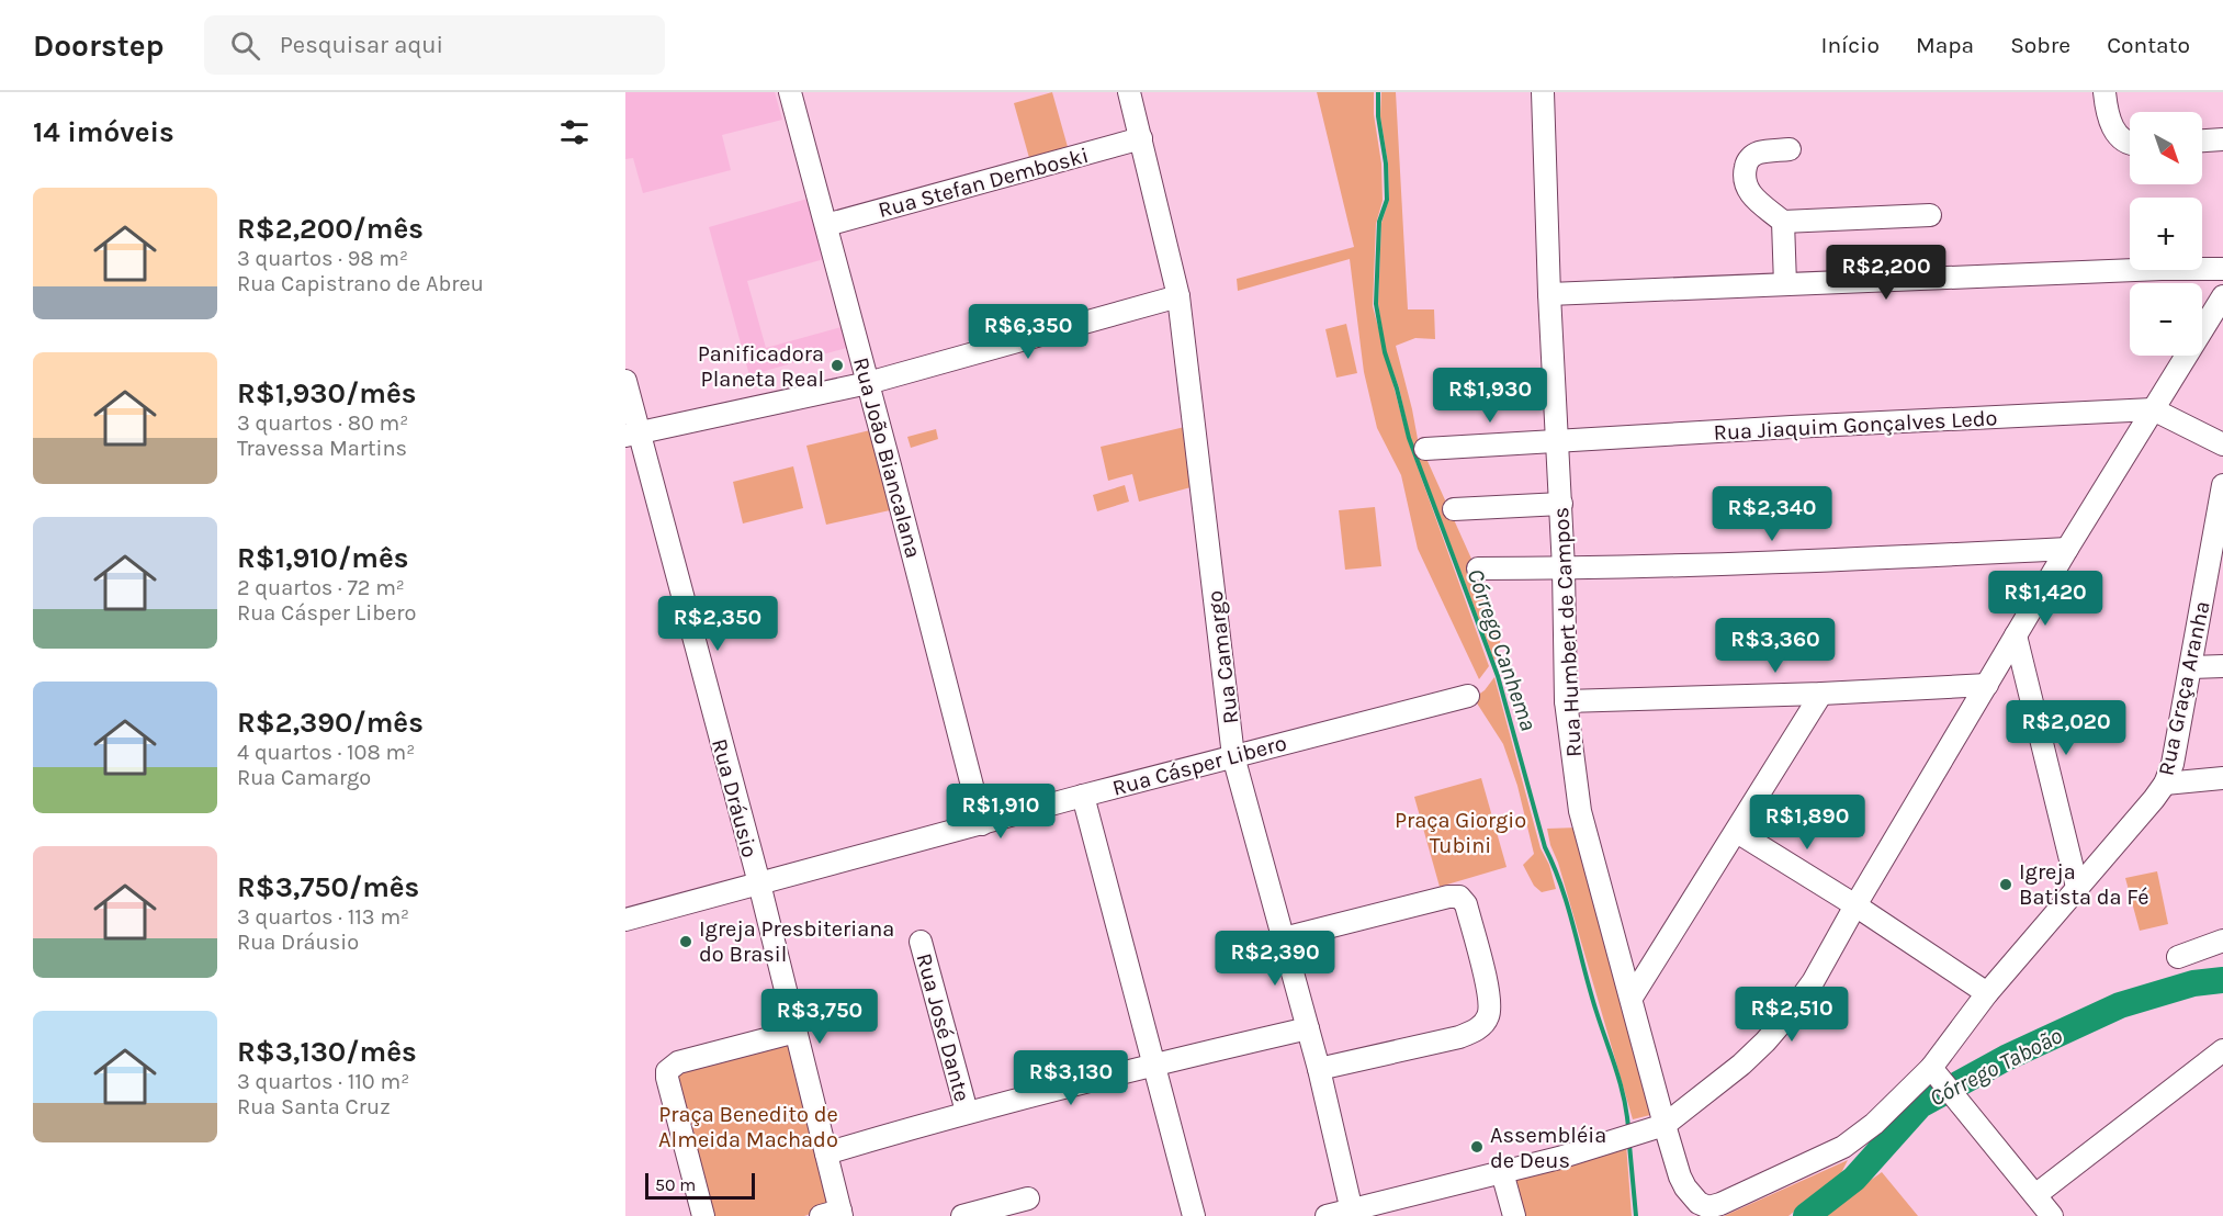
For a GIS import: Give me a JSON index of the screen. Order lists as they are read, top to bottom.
{
  "streets": {
    "street": [
      "Rua Stefan Demboski",
      "Rua Jiaquim Gonçalves Ledo",
      "Rua João Biancalana",
      "Rua Humbert de Campos",
      "Rua Camargo",
      "Rua Graça Aranha",
      "Rua Cásper Libero",
      "Rua Dráusio",
      "Rua José Dante"
    ]
  },
  "crossings": [
    ["Rua Stefan Demboski", "Rua João Biancalana"],
    ["Rua Stefan Demboski", "Rua Camargo"],
    ["Rua Jiaquim Gonçalves Ledo", "Rua Humbert de Campos"],
    ["Rua João Biancalana", "Rua Cásper Libero"],
    ["Rua Humbert de Campos", "Rua Graça Aranha"],
    ["Rua Camargo", "Rua Cásper Libero"],
    ["Rua Cásper Libero", "Rua Dráusio"]
  ],
  "water": ["Córrego Canhema", "Córrego Taboão"],
  "parks": ["Praça Giorgio Tubini", "Praça Benedito de Almeida Machado"],
  "places": [
    "Panificadora Planeta Real",
    "Igreja Batista da Fé",
    "Igreja Presbiteriana do Brasil",
    "Assembléia de Deus"
  ],
  "scale_bar": "50 m",
  "north": "bottom right",
  "page": {
    "header": "Doorstep",
    "search": "Pesquisar aqui",
    "nav": [
      "Início",
      "Mapa",
      "Sobre",
      "Contato"
    ],
    "heading": "14 imóveis",
    "map_buttons": ["+", "−"],
    "list": [
      {
        "name": "R$2,200/mês",
        "note": "3 quartos · 98 m² · Rua Capistrano de Abreu"
      },
      {
        "name": "R$1,930/mês",
        "note": "3 quartos · 80 m² · Travessa Martins"
      },
      {
        "name": "R$1,910/mês",
        "note": "2 quartos · 72 m² · Rua Cásper Libero"
      },
      {
        "name": "R$2,390/mês",
        "note": "4 quartos · 108 m² · Rua Camargo"
      },
      {
        "name": "R$3,750/mês",
        "note": "3 quartos · 113 m² · Rua Dráusio"
      },
      {
        "name": "R$3,130/mês",
        "note": "3 quartos · 110 m² · Rua Santa Cruz"
      }
    ],
    "price": [
      "R$2,200",
      "R$6,350",
      "R$1,930",
      "R$2,340",
      "R$1,420",
      "R$2,350",
      "R$3,360",
      "R$2,020",
      "R$1,910",
      "R$1,890",
      "R$2,390",
      "R$2,510",
      "R$3,750",
      "R$3,130"
    ],
    "scale": "50 m"
  }
}
